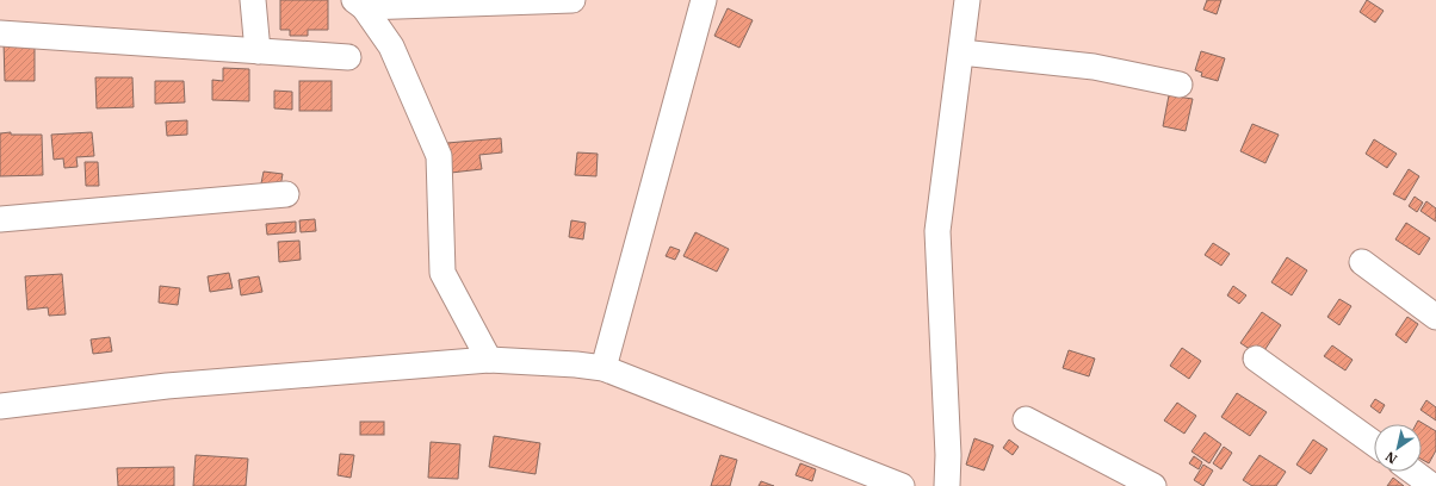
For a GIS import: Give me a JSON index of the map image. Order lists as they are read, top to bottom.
{
  "north": "bottom left"
}
